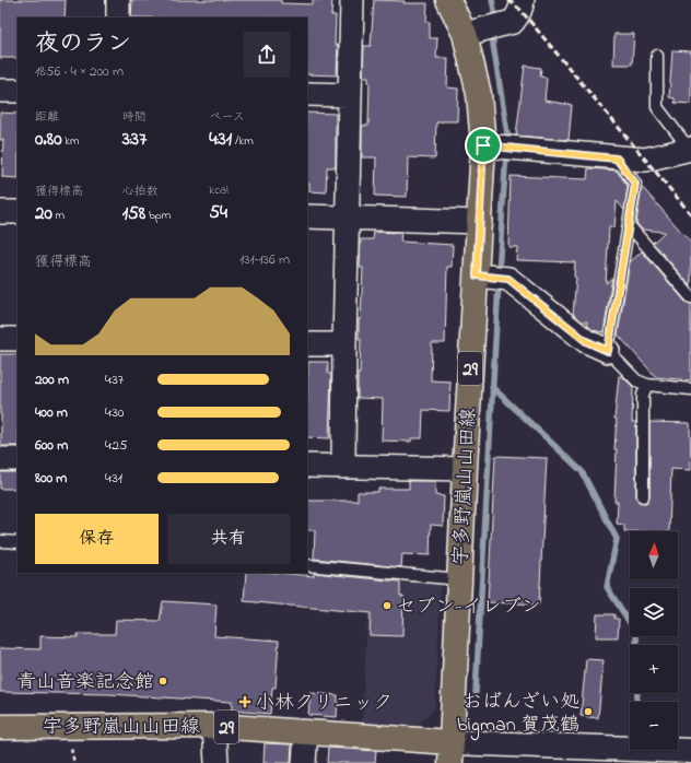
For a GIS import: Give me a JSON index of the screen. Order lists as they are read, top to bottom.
{
  "streets": {
    "main road": ["29", "宇多野嵐山山田線"]
  },
  "places": {
    "other": ["セブン-イレブン", "青山音楽記念館", "おばんざい処 bigman 賀茂鶴"],
    "health": ["小林クリニック"]
  },
  "north": "top",
  "page": {
    "heading": ["夜のラン", "18:56 · 4 × 200 m"],
    "stats": [
      ["距離", "0.80 km"],
      ["時間", "3:37"],
      ["ペース", "4:31 /km"],
      ["獲得標高", "20 m"],
      ["心拍数", "158 bpm"],
      ["kcal", "54"]
    ],
    "chart": ["獲得標高", "131–136 m"],
    "list": [
      {
        "name": "200 m",
        "note": "4:37"
      },
      {
        "name": "400 m",
        "note": "4:30"
      },
      {
        "name": "600 m",
        "note": "4:25"
      },
      {
        "name": "800 m",
        "note": "4:31"
      }
    ],
    "buttons": ["保存", "共有"],
    "map_buttons": ["+", "−"]
  }
}
